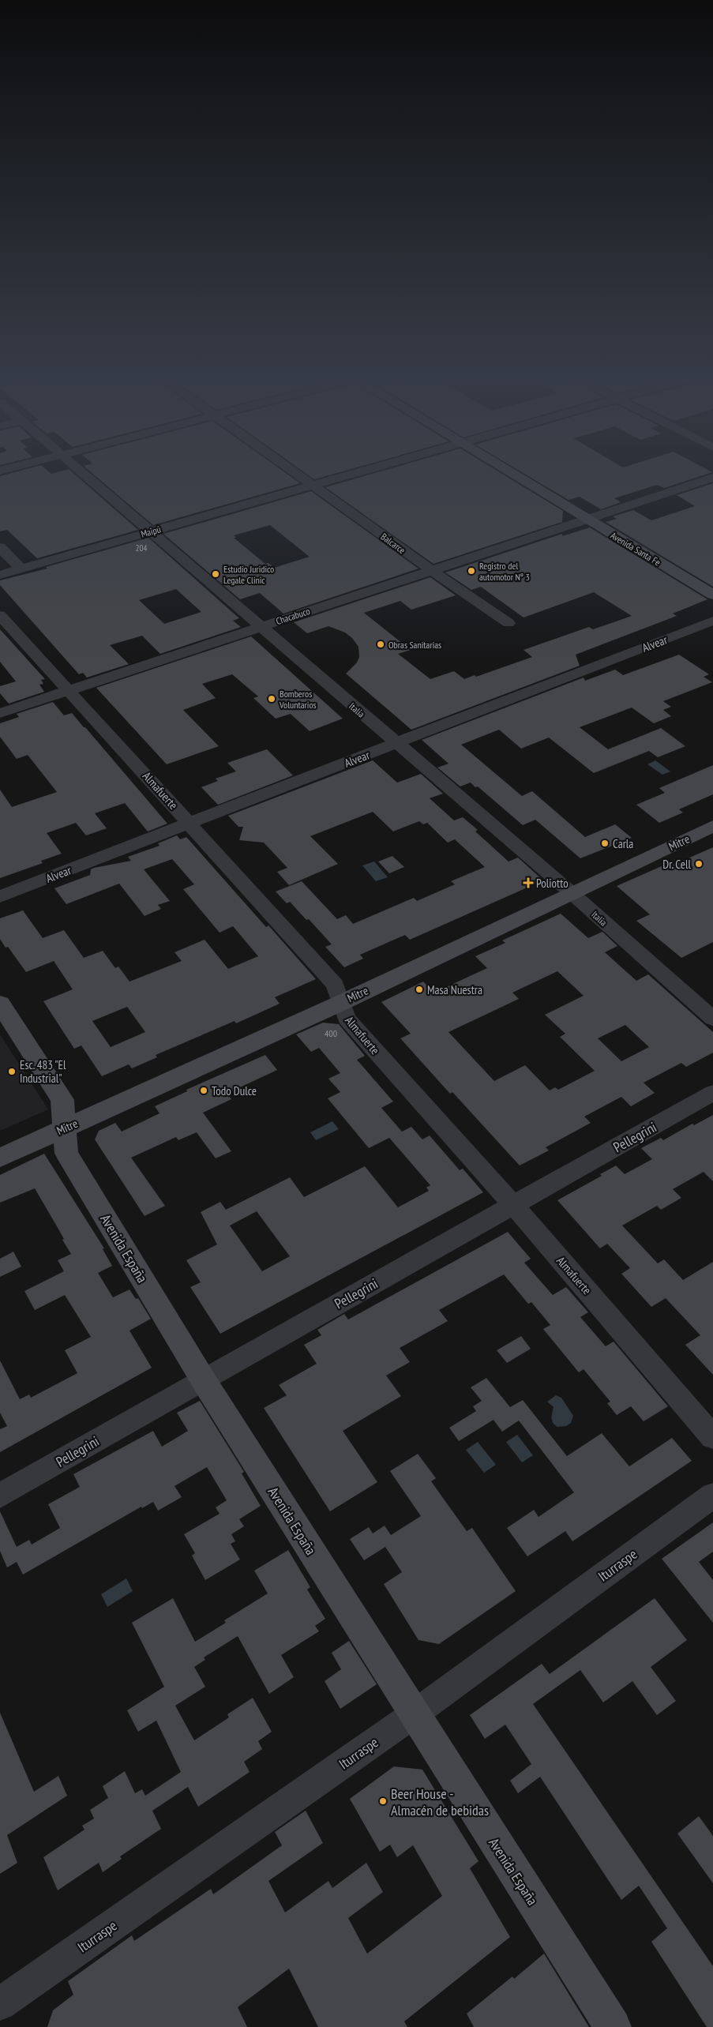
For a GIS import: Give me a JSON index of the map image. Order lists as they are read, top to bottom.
{
  "streets": {
    "main road": ["Avenida Santa Fe", "Mitre", "Avenida España"],
    "street": [
      "Maipú",
      "Balcarce",
      "Chacabuco",
      "Alvear",
      "Italia",
      "Almafuerte",
      "Pellegrini",
      "Iturraspe"
    ]
  },
  "crossings": [
    ["Maipú", "Balcarce"],
    ["Maipú", "Italia"],
    ["Balcarce", "Chacabuco"],
    ["Avenida Santa Fe", "Chacabuco"],
    ["Chacabuco", "Italia"],
    ["Chacabuco", "Almafuerte"],
    ["Alvear", "Italia"],
    ["Alvear", "Almafuerte"],
    ["Italia", "Mitre"],
    ["Almafuerte", "Mitre"],
    ["Almafuerte", "Pellegrini"],
    ["Mitre", "Avenida España"],
    ["Pellegrini", "Avenida España"],
    ["Avenida España", "Iturraspe"]
  ],
  "places": {
    "other": [
      "Registro del automotor Nº 3",
      "Estudio Juridico Legale Clinic",
      "Obras Sanitarias",
      "Bomberos Voluntarios",
      "Carla",
      "Dr. Cell",
      "Masa Nuestra",
      "Esc. 483 \"El Industrial\"",
      "Todo Dulce",
      "Beer House - Almacén de bebidas"
    ],
    "health": ["Poliotto"]
  },
  "house_numbers": ["204", "400"]
}
